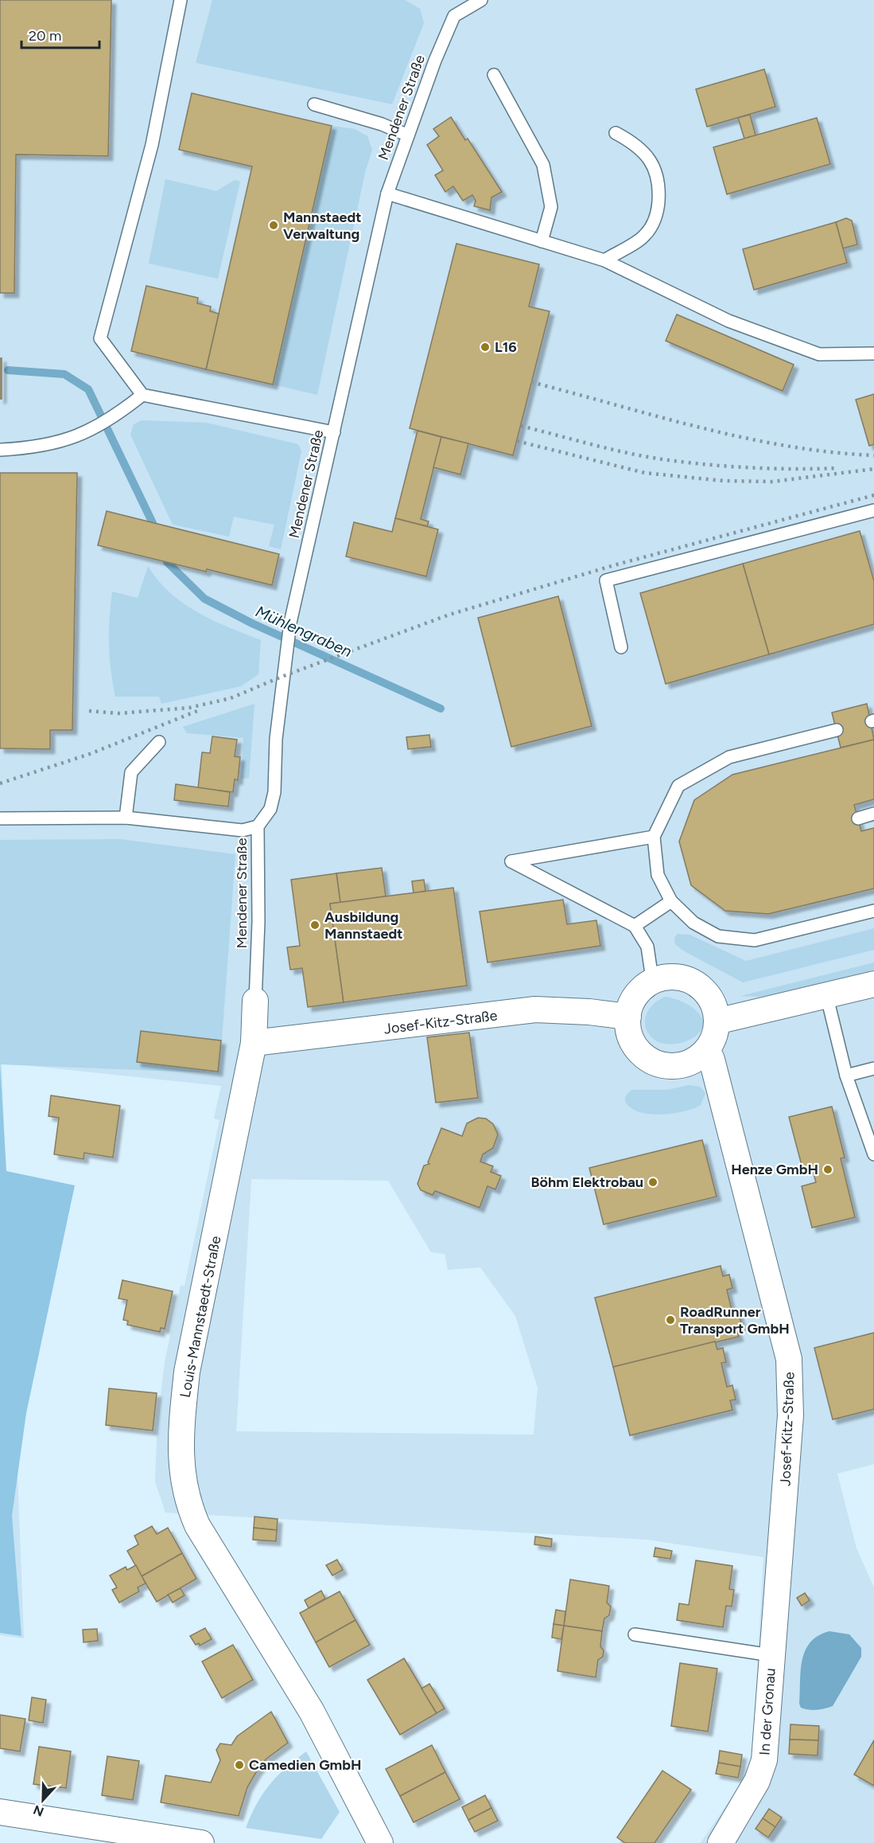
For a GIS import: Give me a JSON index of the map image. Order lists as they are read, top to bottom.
{
  "streets": {
    "street": ["Josef-Kitz-Straße", "Louis-Mannstaedt-Straße", "In der Gronau"],
    "lane": ["Mendener Straße"]
  },
  "crossings": [
    ["Mendener Straße", "Louis-Mannstaedt-Straße"],
    ["Josef-Kitz-Straße", "Louis-Mannstaedt-Straße"],
    ["Josef-Kitz-Straße", "In der Gronau"]
  ],
  "water": ["Mühlengraben"],
  "places": [
    "Mannstaedt Verwaltung",
    "L16",
    "Ausbildung Mannstaedt",
    "Henze GmbH",
    "Böhm Elektrobau",
    "RoadRunner Transport GmbH",
    "Camedien GmbH"
  ],
  "scale_bar": "20 m",
  "north": "bottom"
}
